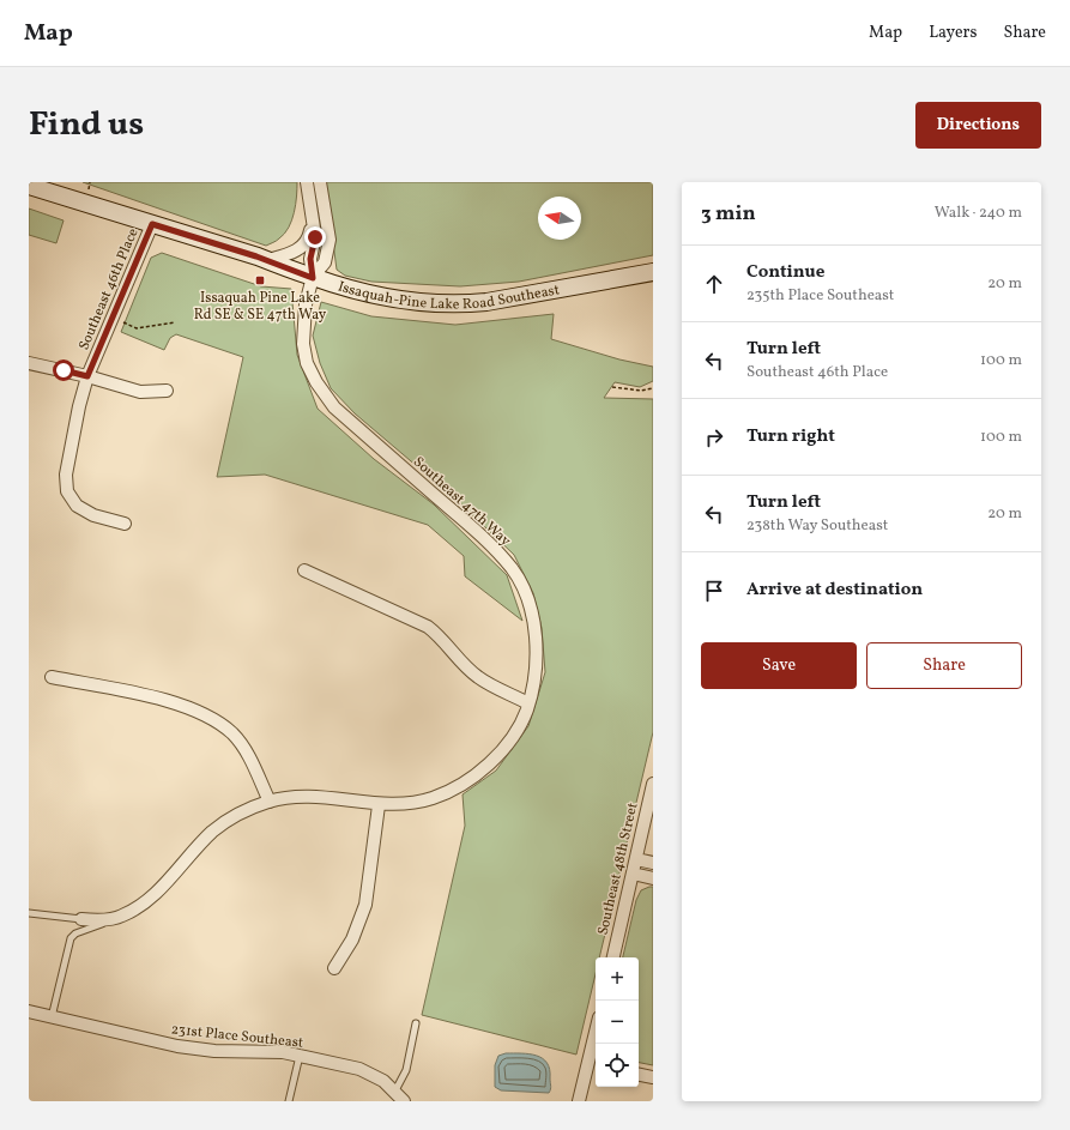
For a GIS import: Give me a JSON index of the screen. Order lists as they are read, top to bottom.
{
  "streets": {
    "main road": ["Issaquah-Pine Lake Road Southeast"],
    "street": [
      "Southeast 46th Place",
      "Southeast 47th Way",
      "Southeast 48th Street",
      "231st Place Southeast"
    ]
  },
  "crossings": [
    ["Issaquah-Pine Lake Road Southeast", "Southeast 46th Place"],
    ["Issaquah-Pine Lake Road Southeast", "Southeast 47th Way"]
  ],
  "places": {
    "transit": ["Issaquah Pine Lake Rd SE & SE 47th Way"]
  },
  "north": "left",
  "page": {
    "header": "Map",
    "nav": ["Map", "Layers", "Share"],
    "title": "Find us",
    "buttons": [
      "Directions",
      ["Save", "Share"]
    ],
    "heading": ["3 min", "Walk · 240 m"],
    "list": [
      ["Continue", "235th Place Southeast", "20 m"],
      ["Turn left", "Southeast 46th Place", "100 m"],
      ["Turn right", "100 m"],
      ["Turn left", "238th Way Southeast", "20 m"],
      "Arrive at destination"
    ],
    "map_buttons": ["+", "−"]
  }
}
